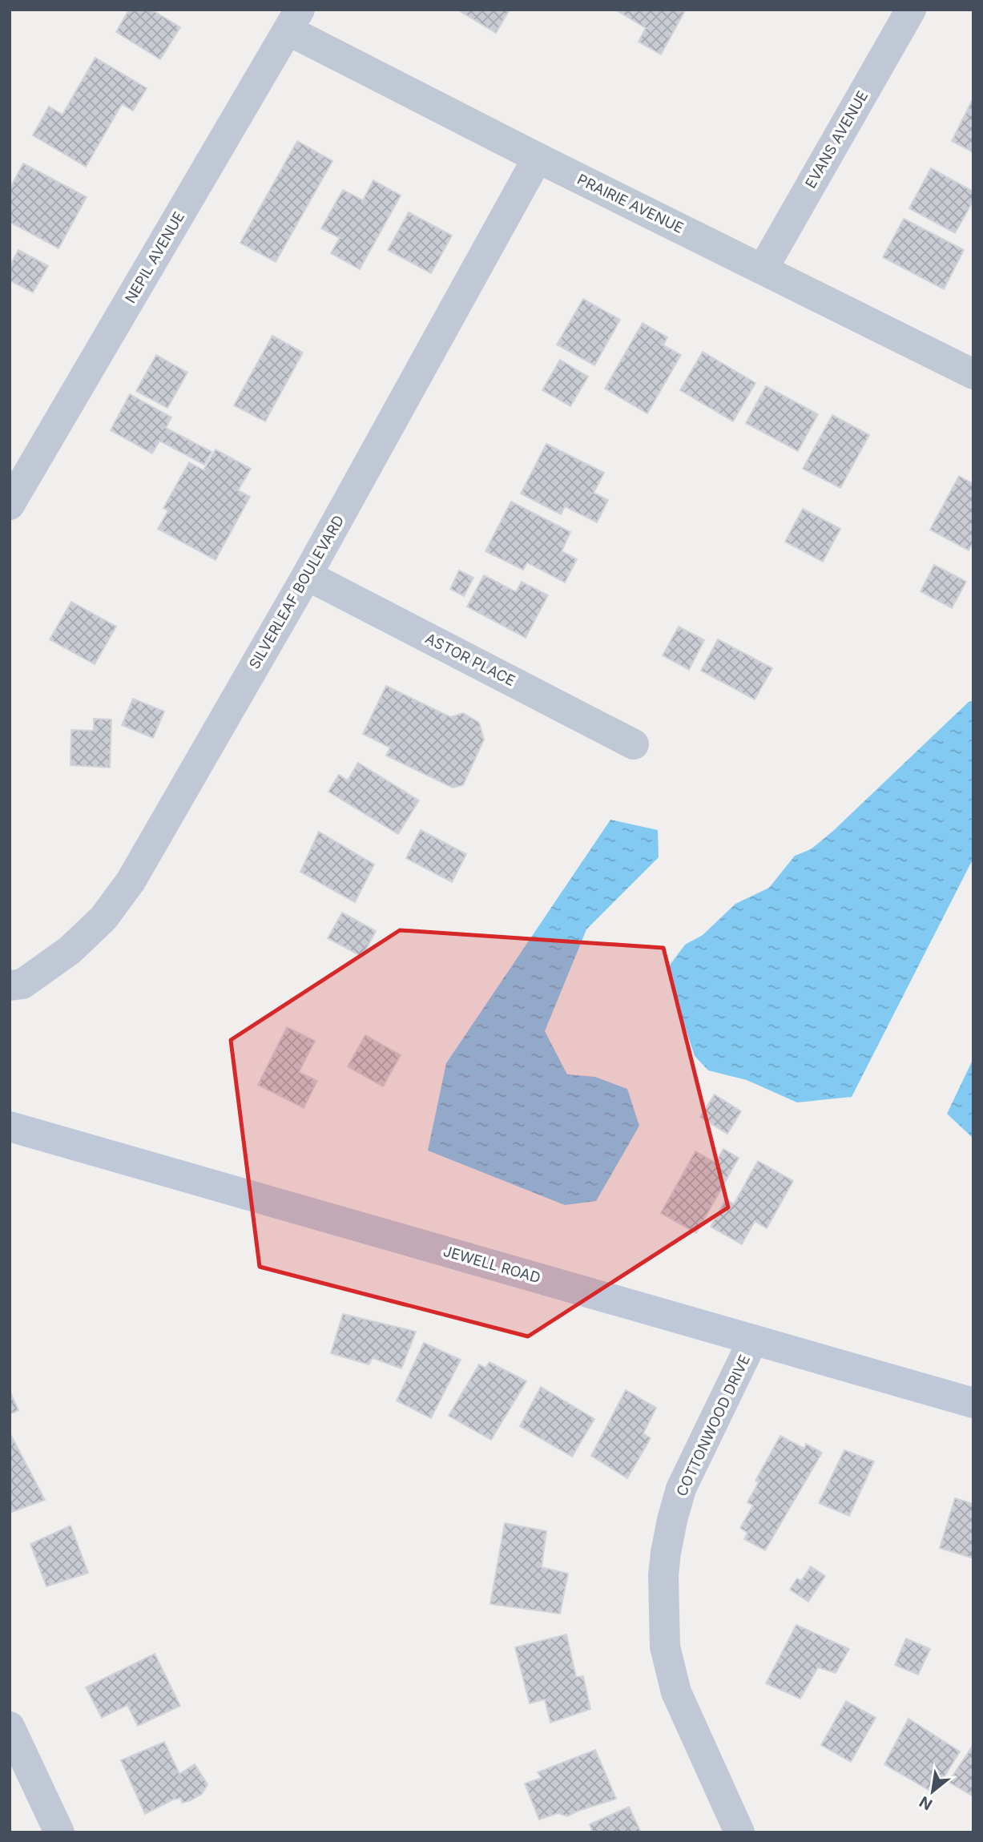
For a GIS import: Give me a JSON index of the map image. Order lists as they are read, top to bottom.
{
  "streets": {
    "street": [
      "EVANS AVENUE",
      "PRAIRIE AVENUE",
      "NEPIL AVENUE",
      "SILVERLEAF BOULEVARD",
      "ASTOR PLACE",
      "JEWELL ROAD",
      "COTTONWOOD DRIVE"
    ]
  },
  "crossings": [
    ["EVANS AVENUE", "PRAIRIE AVENUE"],
    ["PRAIRIE AVENUE", "NEPIL AVENUE"],
    ["PRAIRIE AVENUE", "SILVERLEAF BOULEVARD"],
    ["SILVERLEAF BOULEVARD", "ASTOR PLACE"],
    ["JEWELL ROAD", "COTTONWOOD DRIVE"]
  ],
  "north": "bottom left"
}
